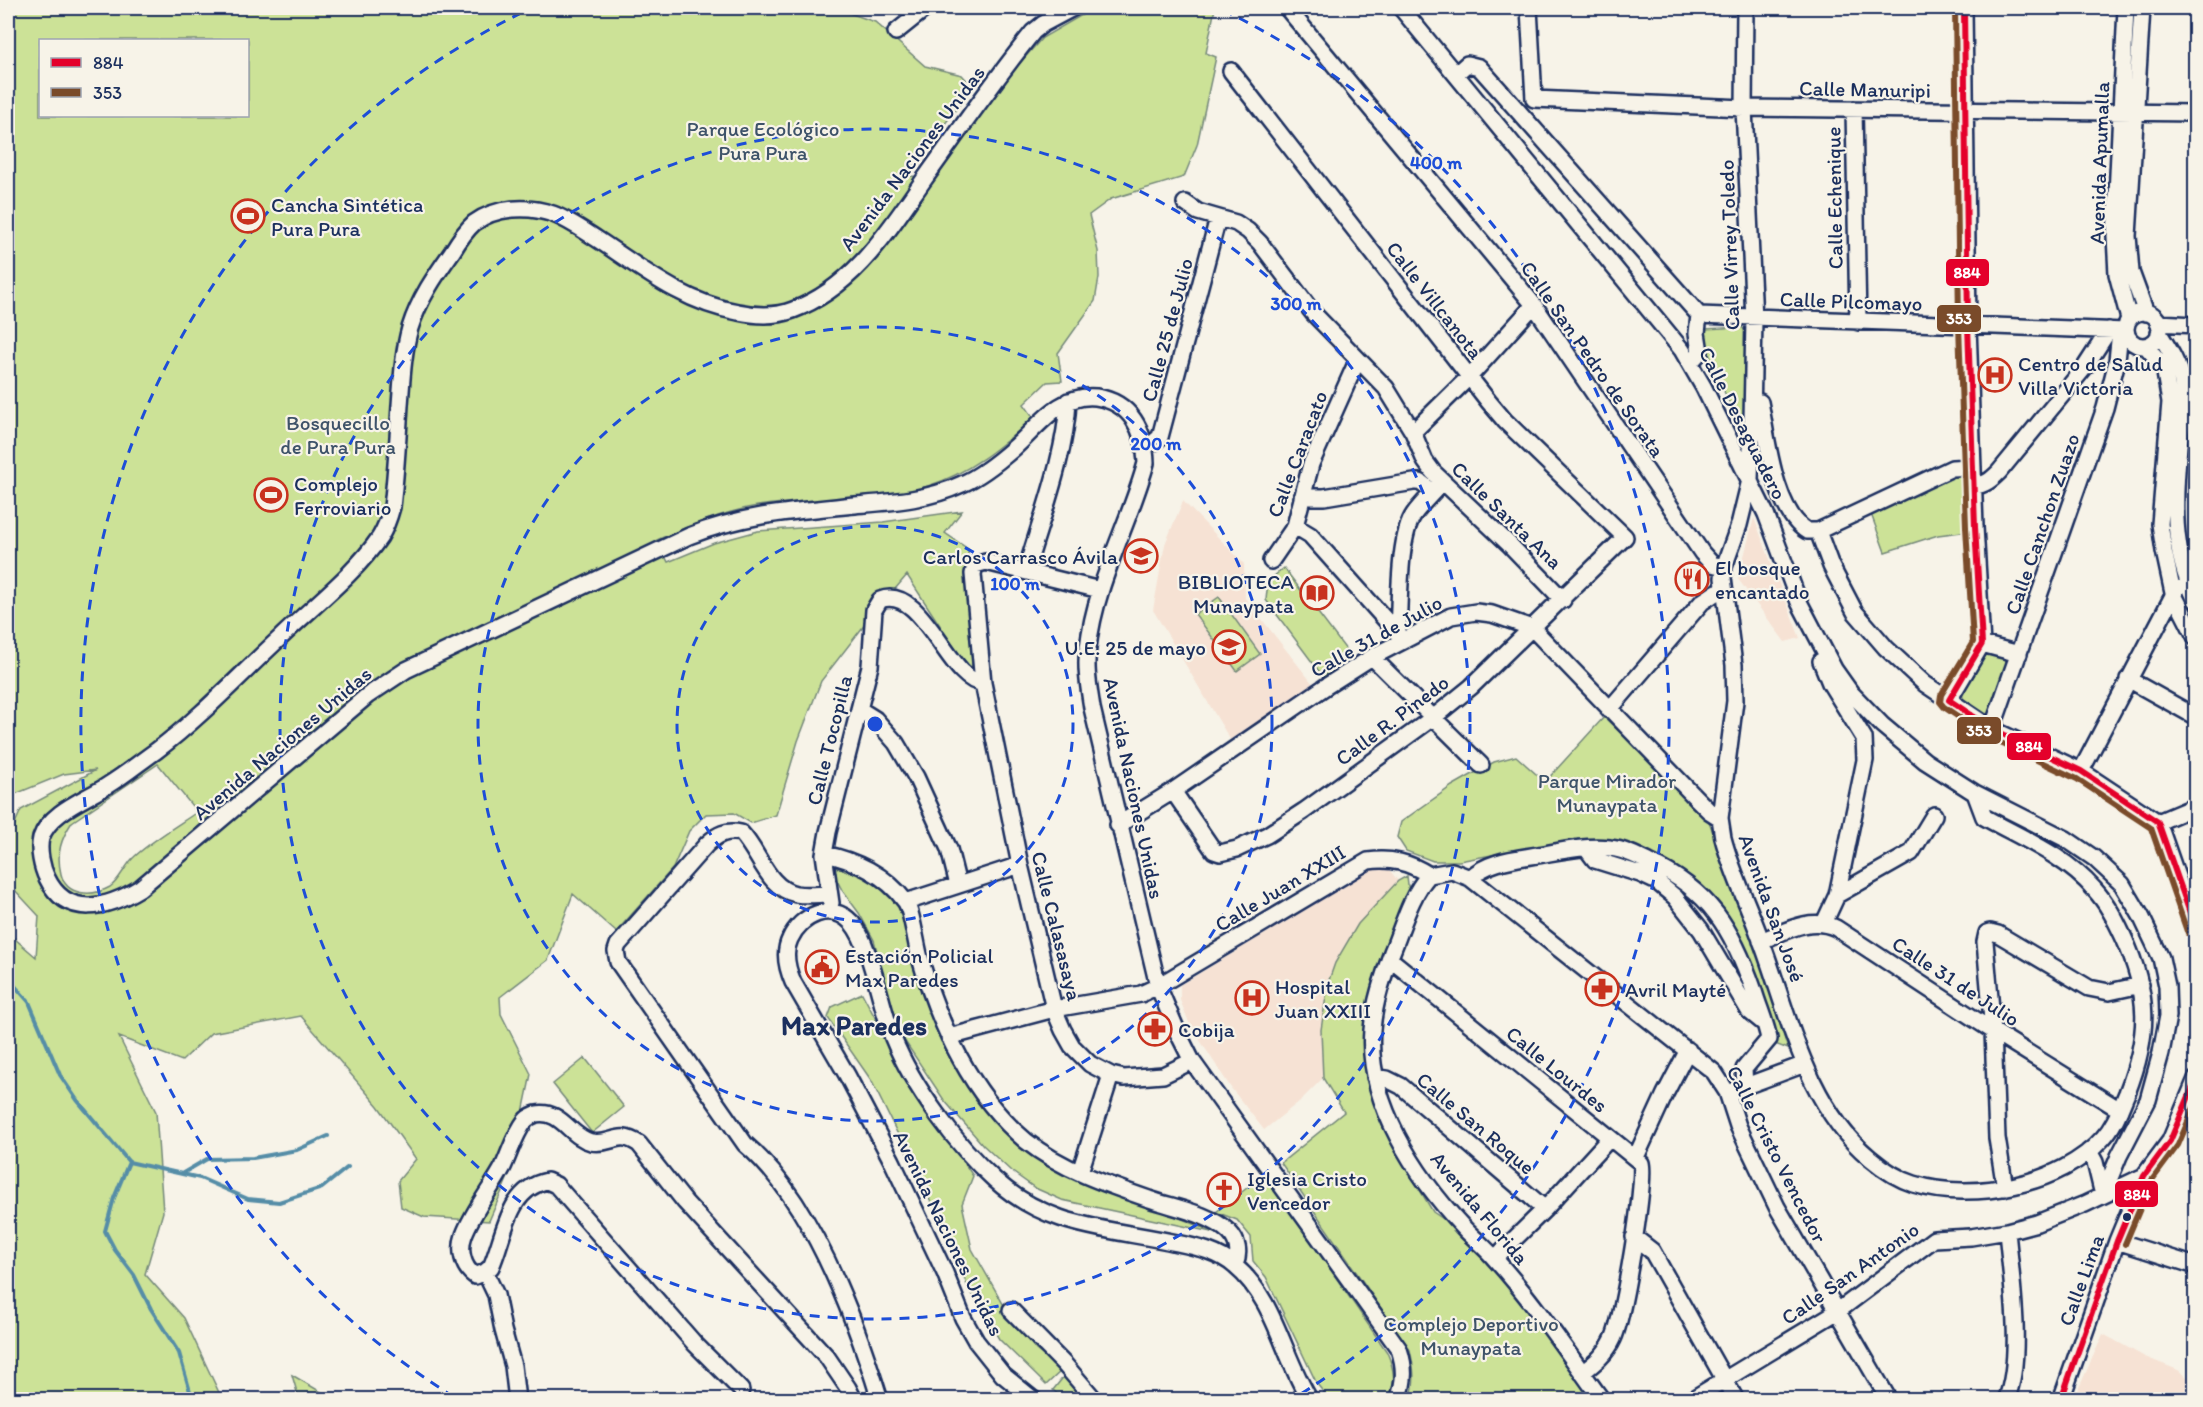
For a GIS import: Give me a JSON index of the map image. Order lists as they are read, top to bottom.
{
  "streets": {
    "street": [
      "Calle Manuripi",
      "Avenida Naciones Unidas",
      "Avenida Apumalla",
      "Calle Echenique",
      "Calle Virrey Toledo",
      "Calle Villcanota",
      "Calle Pilcomayo",
      "Calle 25 de Julio",
      "Calle San Pedro de Sorata",
      "Calle Desaguadero",
      "Calle Caracato",
      "Calle Santa Ana",
      "Calle Canchon Zuazo",
      "Calle 31 de Julio",
      "Calle R. Pinedo",
      "Calle Tocopilla",
      "Calle Juan XXIII",
      "Avenida San José",
      "Calle Calasasaya",
      "Calle Lourdes",
      "Calle San Roque",
      "Calle Cristo Vencedor",
      "Avenida Florida",
      "Calle San Antonio",
      "Calle Lima"
    ]
  },
  "crossings": [
    ["Calle Manuripi", "Avenida Apumalla"],
    ["Calle Manuripi", "Calle Echenique"],
    ["Calle Manuripi", "Calle Virrey Toledo"],
    ["Avenida Naciones Unidas", "Calle 25 de Julio"],
    ["Avenida Naciones Unidas", "Calle 31 de Julio"],
    ["Avenida Naciones Unidas", "Calle Tocopilla"],
    ["Avenida Naciones Unidas", "Calle Juan XXIII"],
    ["Avenida Naciones Unidas", "Calle Calasasaya"],
    ["Avenida Apumalla", "Calle Pilcomayo"],
    ["Avenida Apumalla", "Calle Canchon Zuazo"],
    ["Calle Echenique", "Calle Pilcomayo"],
    ["Calle Virrey Toledo", "Calle Pilcomayo"],
    ["Calle Virrey Toledo", "Calle Desaguadero"],
    ["Calle Virrey Toledo", "Avenida San José"],
    ["Calle Villcanota", "Calle R. Pinedo"],
    ["Calle Pilcomayo", "Calle Canchon Zuazo"],
    ["Calle 25 de Julio", "Calle Santa Ana"],
    ["Calle San Pedro de Sorata", "Avenida San José"],
    ["Calle Desaguadero", "Avenida San José"],
    ["Calle Desaguadero", "Calle San Antonio"],
    ["Calle Caracato", "Calle Santa Ana"],
    ["Calle Santa Ana", "Calle R. Pinedo"],
    ["Calle 31 de Julio", "Calle R. Pinedo"],
    ["Calle 31 de Julio", "Avenida San José"],
    ["Calle Tocopilla", "Calle Calasasaya"],
    ["Calle Juan XXIII", "Calle Calasasaya"],
    ["Calle Juan XXIII", "Avenida Florida"],
    ["Calle Lourdes", "Avenida Florida"],
    ["Calle San Roque", "Avenida Florida"],
    ["Calle Cristo Vencedor", "Calle San Antonio"],
    ["Calle San Antonio", "Calle Lima"]
  ],
  "districts": ["Max Paredes"],
  "parks": [
    "Parque Ecológico Pura Pura",
    "Bosquecillo de Pura Pura",
    "Parque Mirador Munaypata",
    "Complejo Deportivo Munaypata"
  ],
  "places": {
    "sports": ["Cancha Sintética Pura Pura", "Complejo Ferroviario"],
    "hospital": ["Centro de Salud Villa Victoria", "Hospital Juan XXIII"],
    "school or university": ["Carlos Carrasco Ávila", "U.E. 25 de mayo"],
    "restaurant": ["El bosque encantado"],
    "library": ["BIBLIOTECA Munaypata"],
    "public building": ["Estación Policial Max Paredes"],
    "pharmacy": ["Avril Mayté", "Cobija"],
    "church": ["Iglesia Cristo Vencedor"]
  },
  "lines": ["transit line 884", "transit line 353"],
  "legend": ["884", "353"],
  "rings": [
    "400 m",
    "300 m",
    "200 m",
    "100 m"
  ]
}
